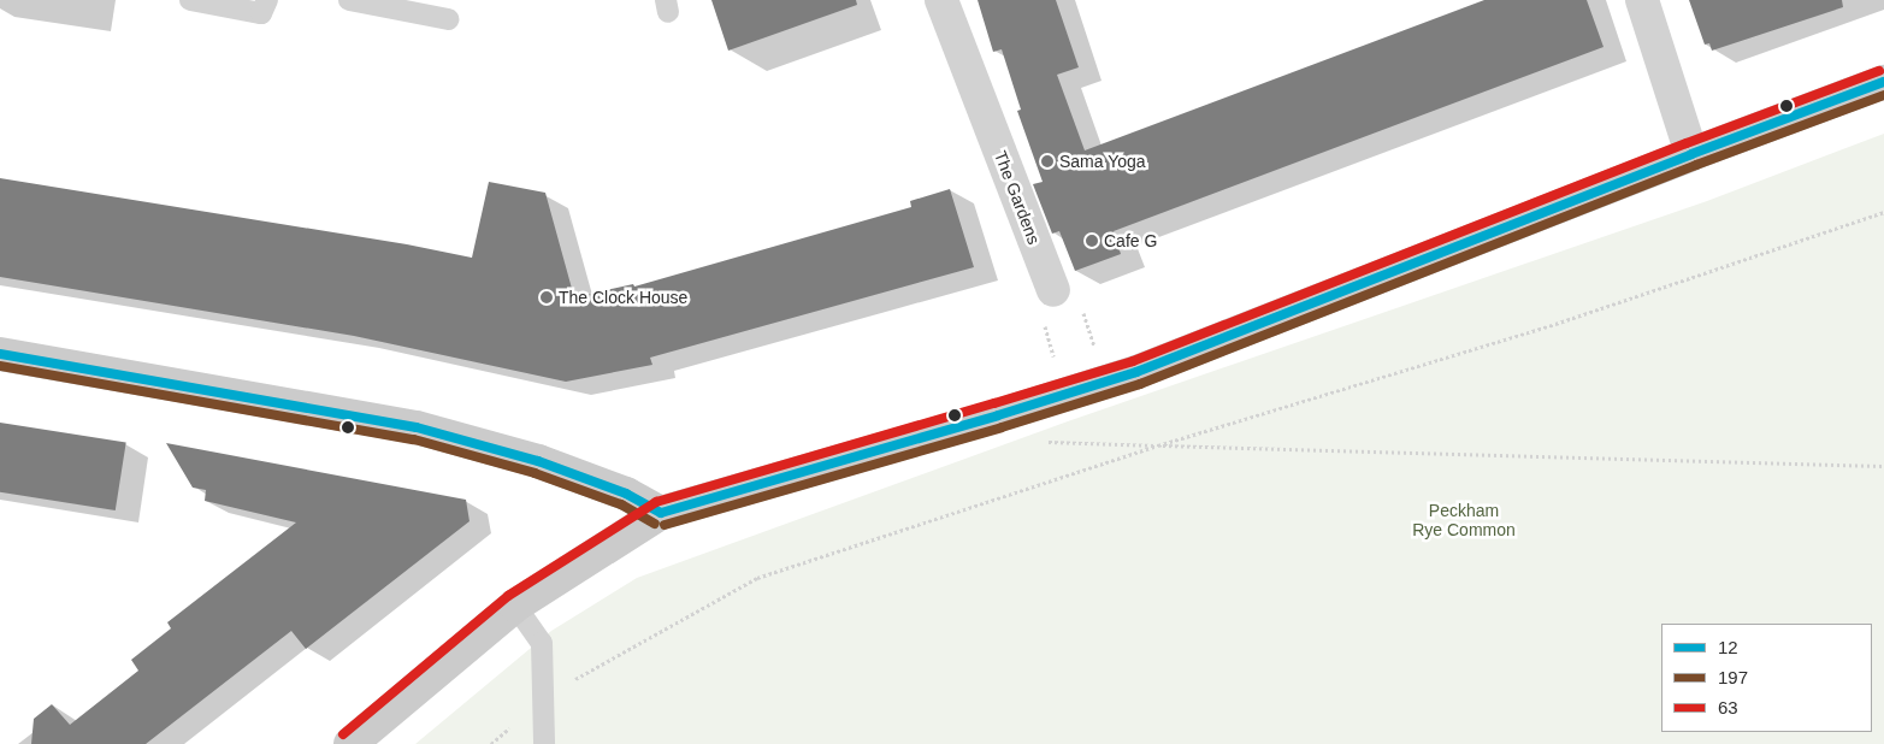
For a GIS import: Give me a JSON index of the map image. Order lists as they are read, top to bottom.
{
  "streets": {
    "street": ["The Gardens"]
  },
  "parks": ["Peckham Rye Common"],
  "places": ["Sama Yoga", "Cafe G", "The Clock House"],
  "lines": ["transit line 63", "transit line 12", "transit line 197"],
  "legend": ["12", "197", "63"]
}
